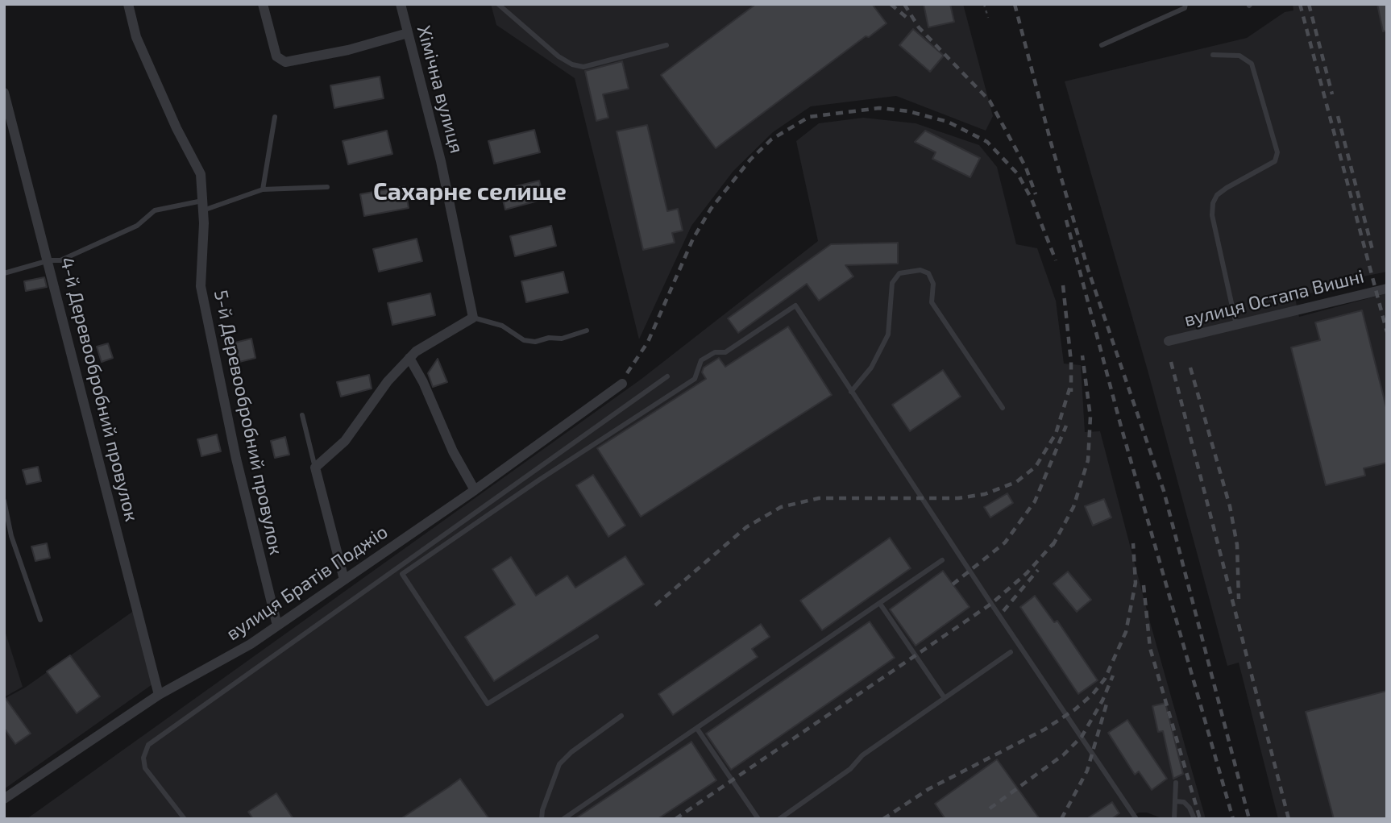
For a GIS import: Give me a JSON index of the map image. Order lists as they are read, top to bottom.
{
  "streets": {
    "street": [
      "Хімічна вулиця",
      "вулиця Остапа Вишні",
      "4-й Деревообробний провулок",
      "5-й Деревообробний провулок",
      "вулиця Братів Поджіо"
    ]
  },
  "crossings": [
    ["4-й Деревообробний провулок", "вулиця Братів Поджіо"],
    ["5-й Деревообробний провулок", "вулиця Братів Поджіо"]
  ],
  "districts": ["Сахарне селище"]
}
